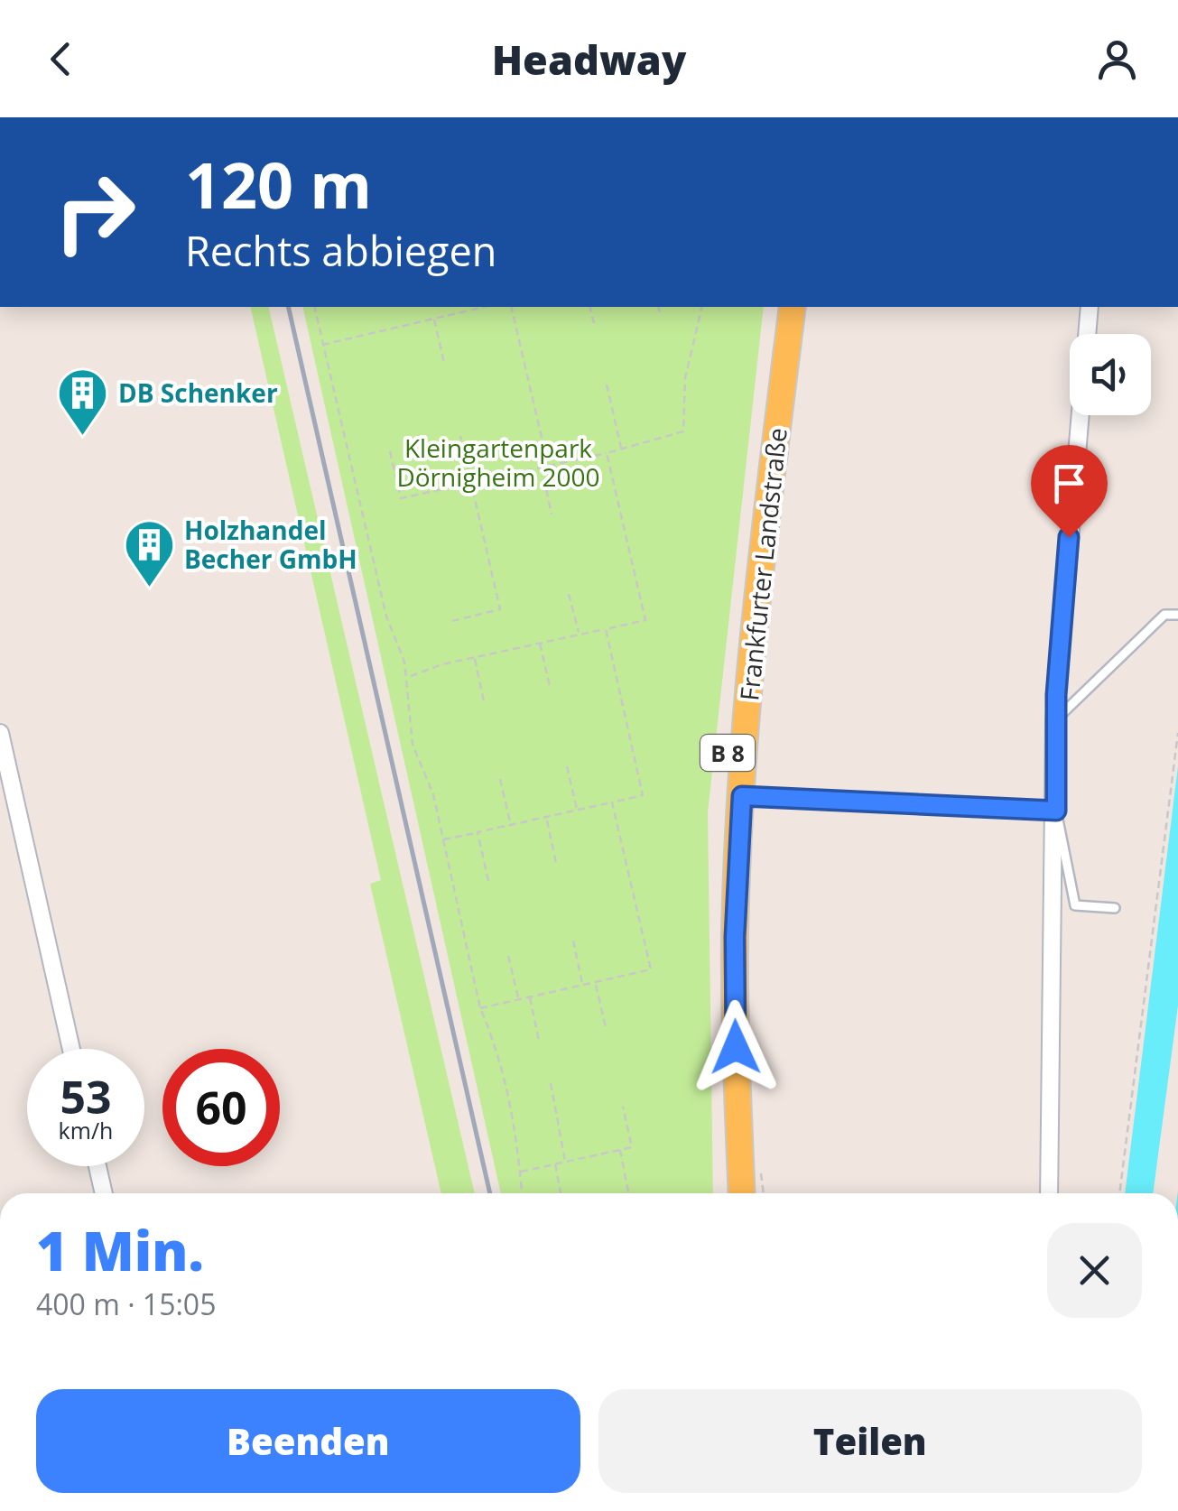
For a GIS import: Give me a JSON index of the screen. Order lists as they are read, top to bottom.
{
  "streets": {
    "main road": ["Frankfurter Landstraße", "B 8"]
  },
  "parks": ["Kleingartenpark Dörnigheim 2000"],
  "places": {
    "building": ["DB Schenker", "Holzhandel Becher GmbH"]
  },
  "page": {
    "header": "Headway",
    "turn": ["120 m", "Rechts abbiegen"],
    "speed": "53 km/h",
    "limit": "60",
    "heading": ["1 Min.", "400 m · 15:05"],
    "buttons": ["Beenden", "Teilen"]
  }
}
